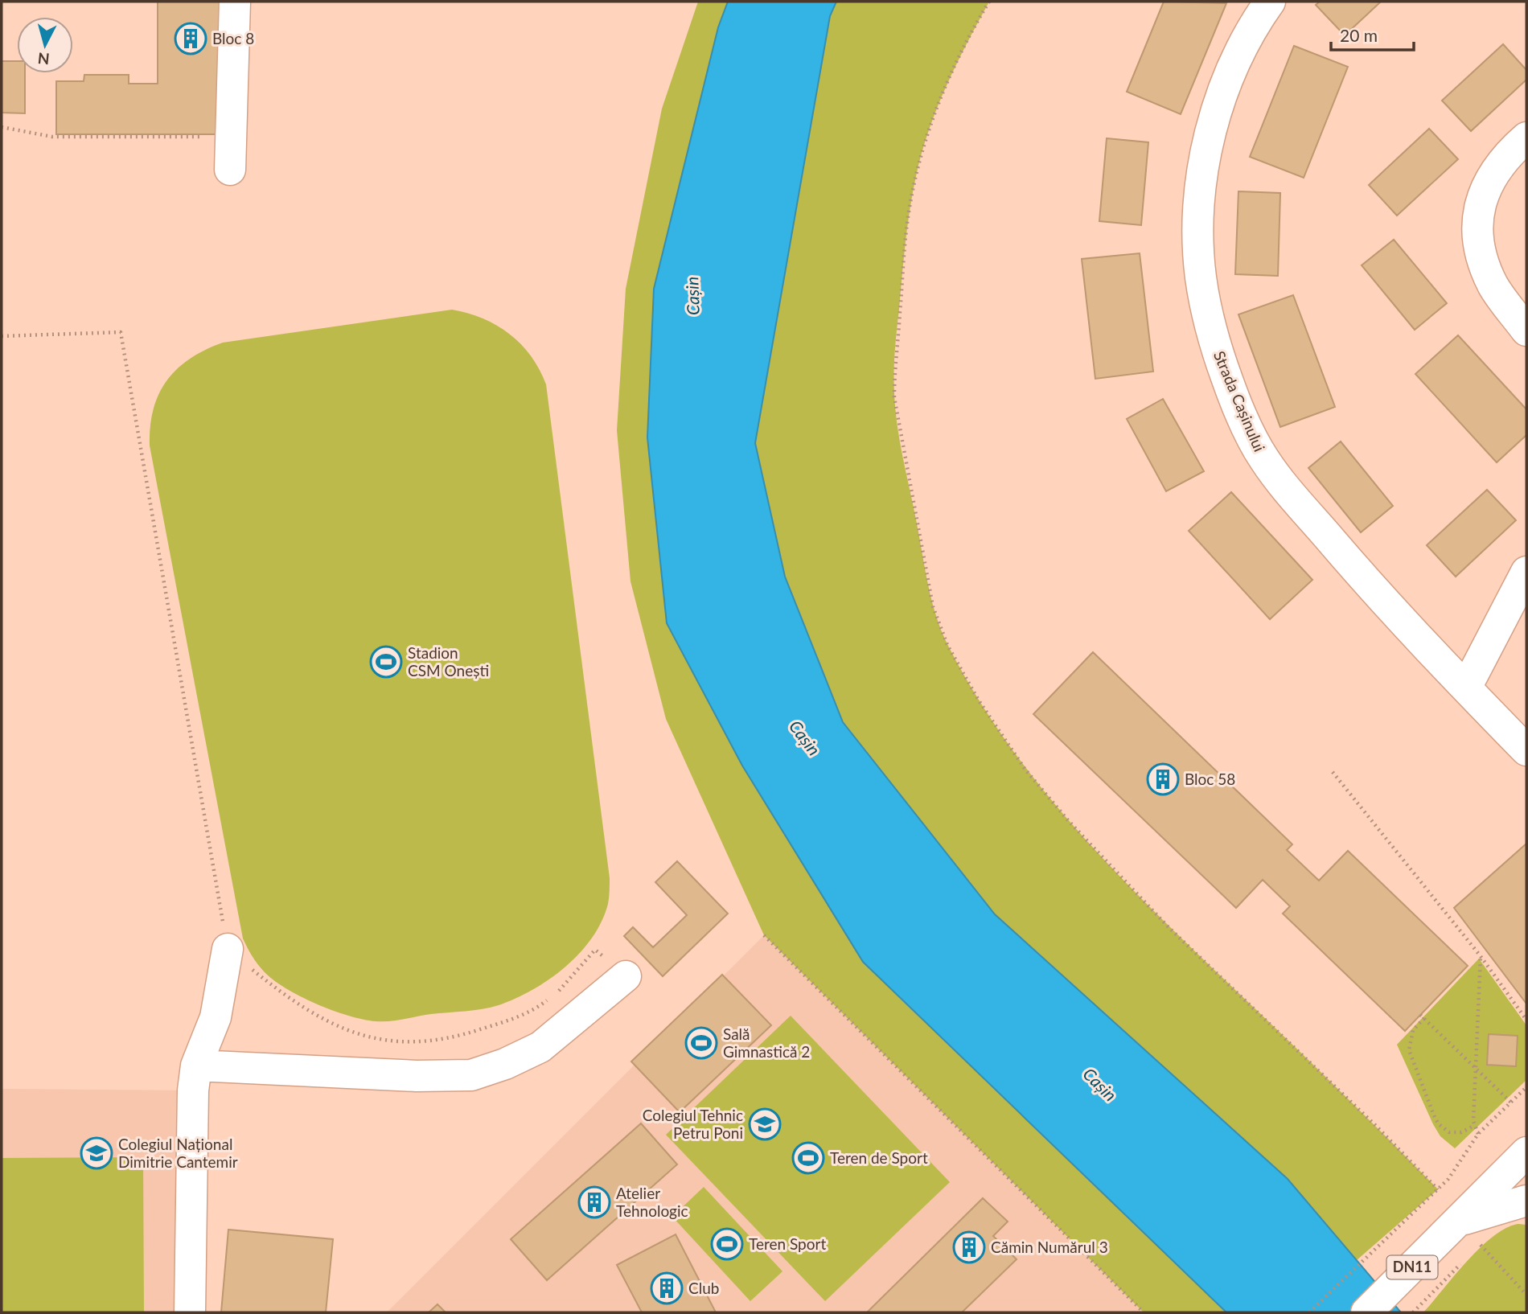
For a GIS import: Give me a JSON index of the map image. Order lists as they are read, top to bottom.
{
  "streets": {
    "street": ["Strada Cașinului", "DN11"]
  },
  "water": ["Cașin"],
  "places": {
    "building": [
      "Bloc 8",
      "Bloc 58",
      "Atelier Tehnologic",
      "Cămin Numărul 3",
      "Club"
    ],
    "sports": [
      "Stadion CSM Onești",
      "Sală Gimnastică 2",
      "Teren de Sport",
      "Teren Sport"
    ],
    "school or university": ["Colegiul Tehnic Petru Poni", "Colegiul Național Dimitrie Cantemir"]
  },
  "scale_bar": "20 m",
  "north": "bottom"
}
